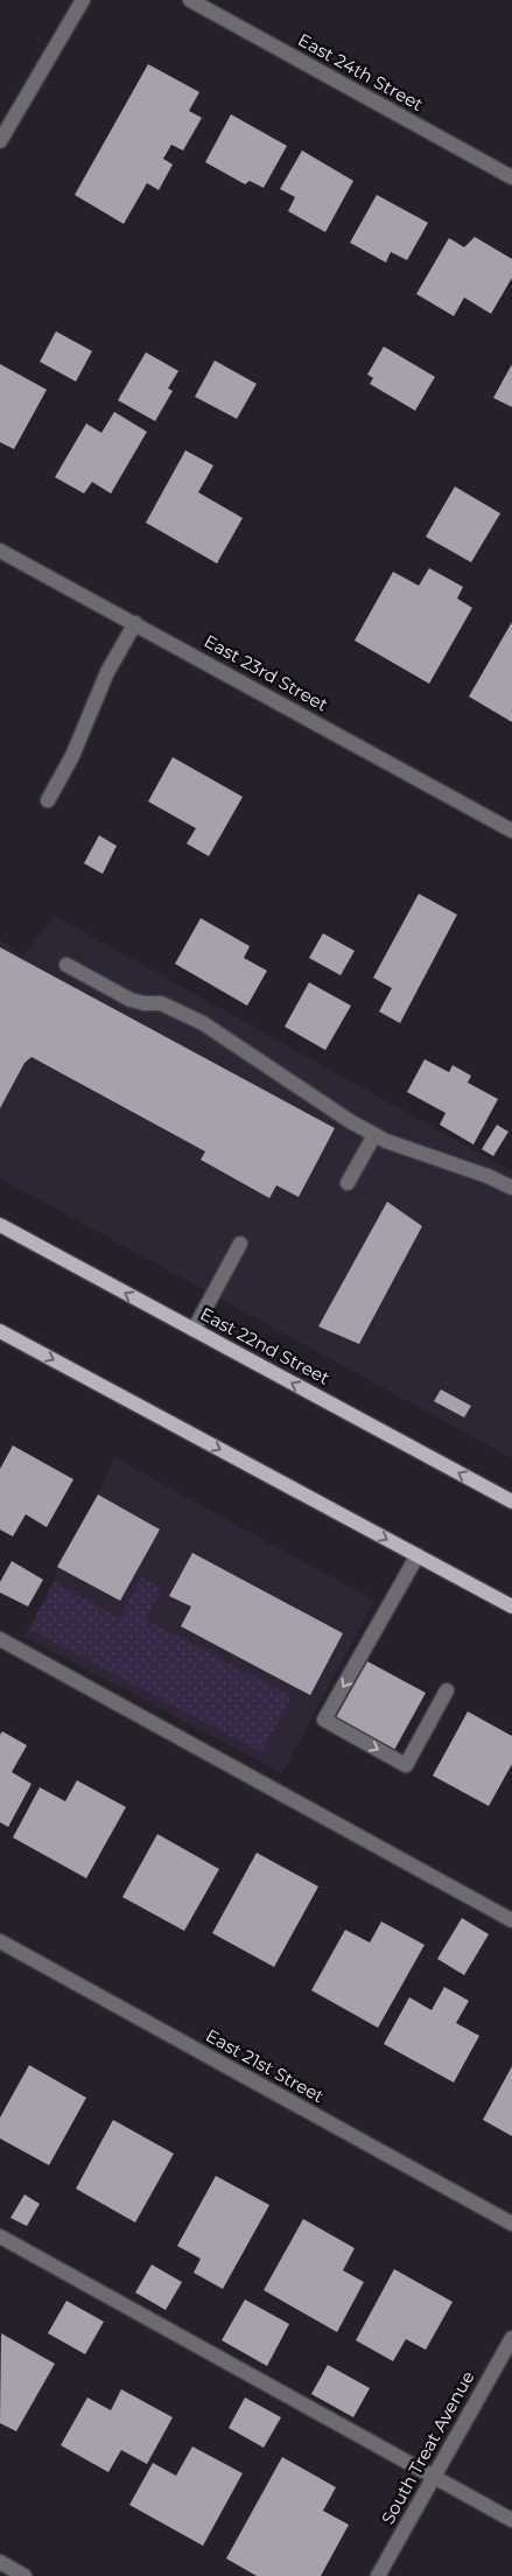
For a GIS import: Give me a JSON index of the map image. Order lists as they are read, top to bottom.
{
  "streets": {
    "main road": ["East 22nd Street"],
    "street": [
      "East 24th Street",
      "East 23rd Street",
      "East 21st Street",
      "South Treat Avenue"
    ]
  }
}
